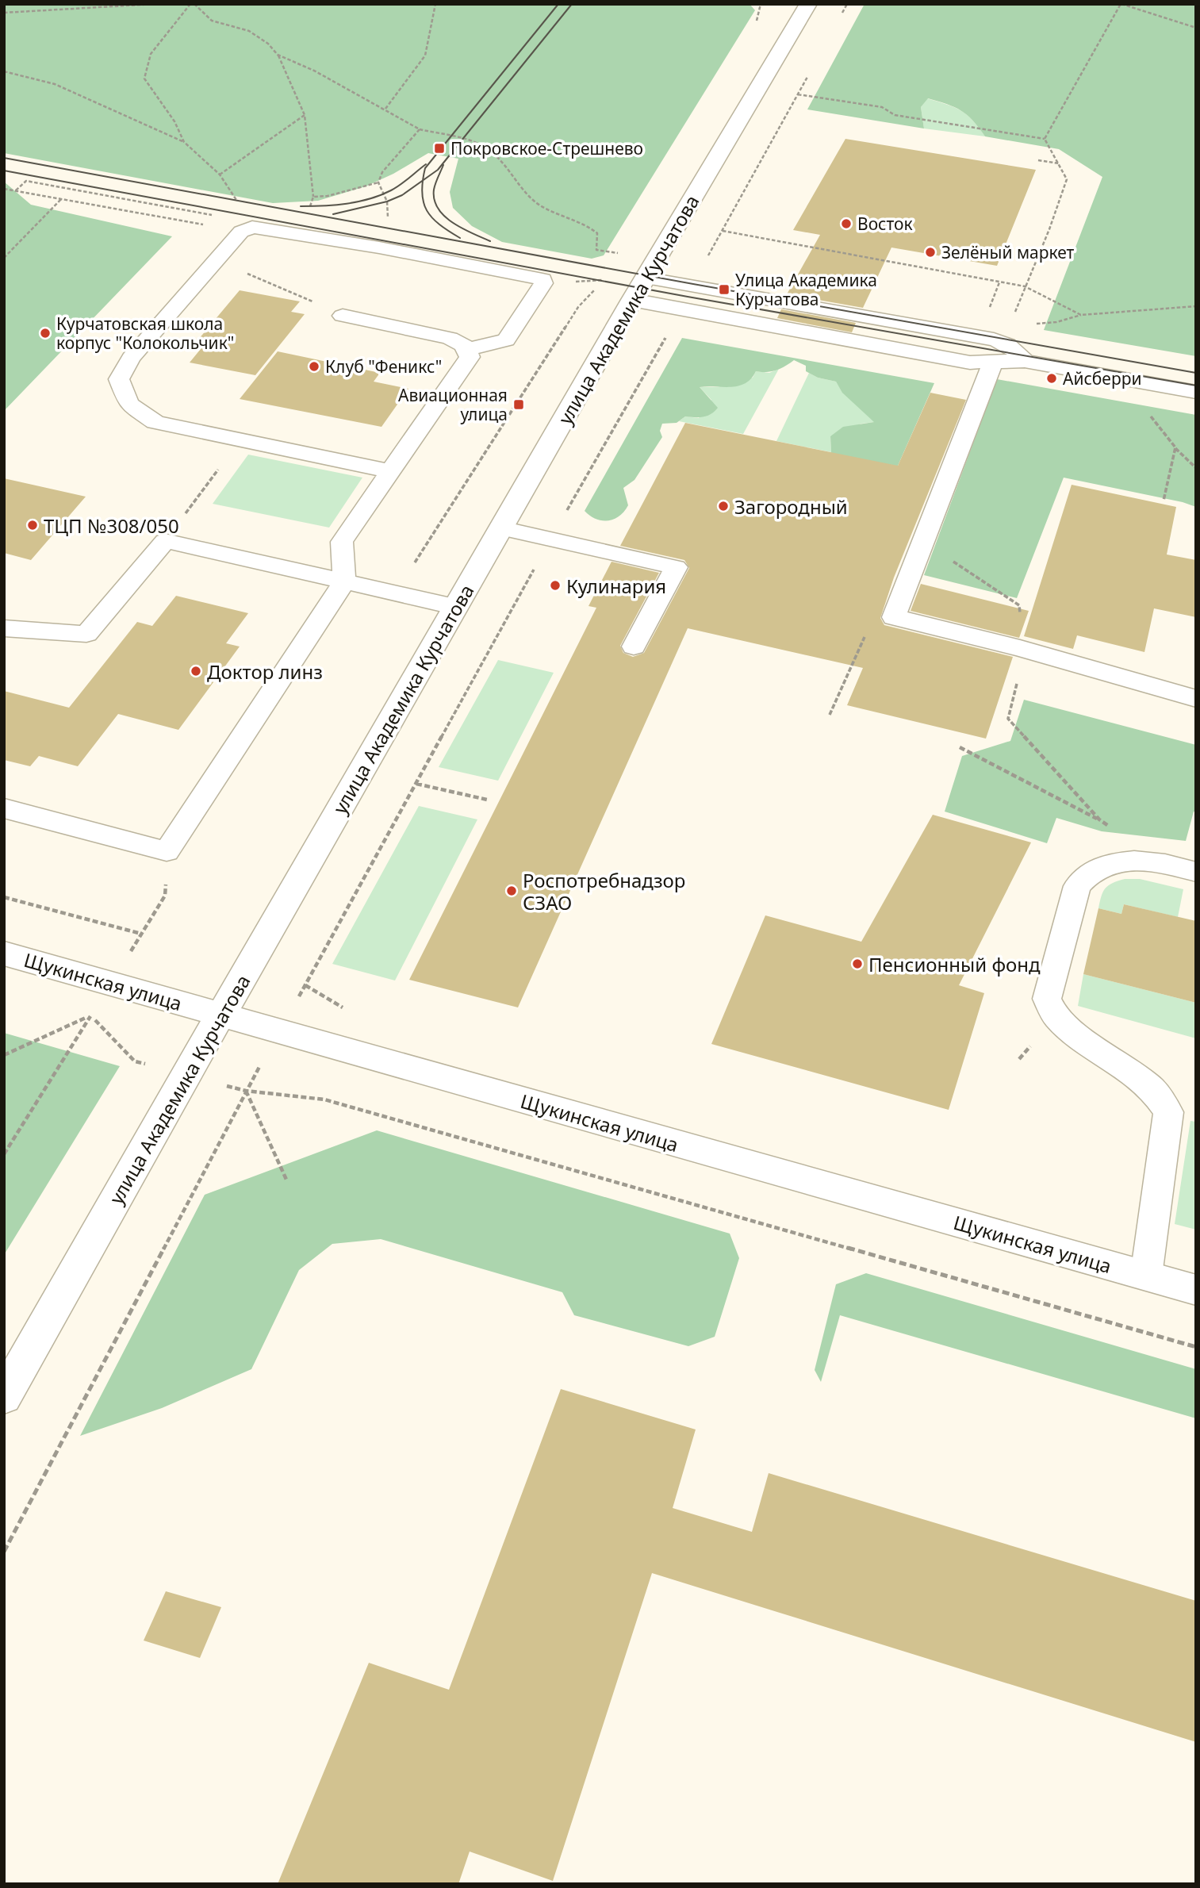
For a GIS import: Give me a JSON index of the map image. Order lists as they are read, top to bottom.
{
  "streets": {
    "main road": ["улица Академика Курчатова", "Щукинская улица"]
  },
  "crossings": [
    ["улица Академика Курчатова", "Щукинская улица"]
  ],
  "places": {
    "transit": ["Покровское-Стрешнево", "Улица Академика Курчатова", "Авиационная улица"],
    "other": [
      "Восток",
      "Зелёный маркет",
      "Курчатовская школа корпус \"Колокольчик\"",
      "Клуб \"Феникс\"",
      "Айсберри",
      "Загородный",
      "ТЦП №308/050",
      "Кулинария",
      "Доктор линз",
      "Роспотребнадзор СЗАО",
      "Пенсионный фонд"
    ]
  }
}
